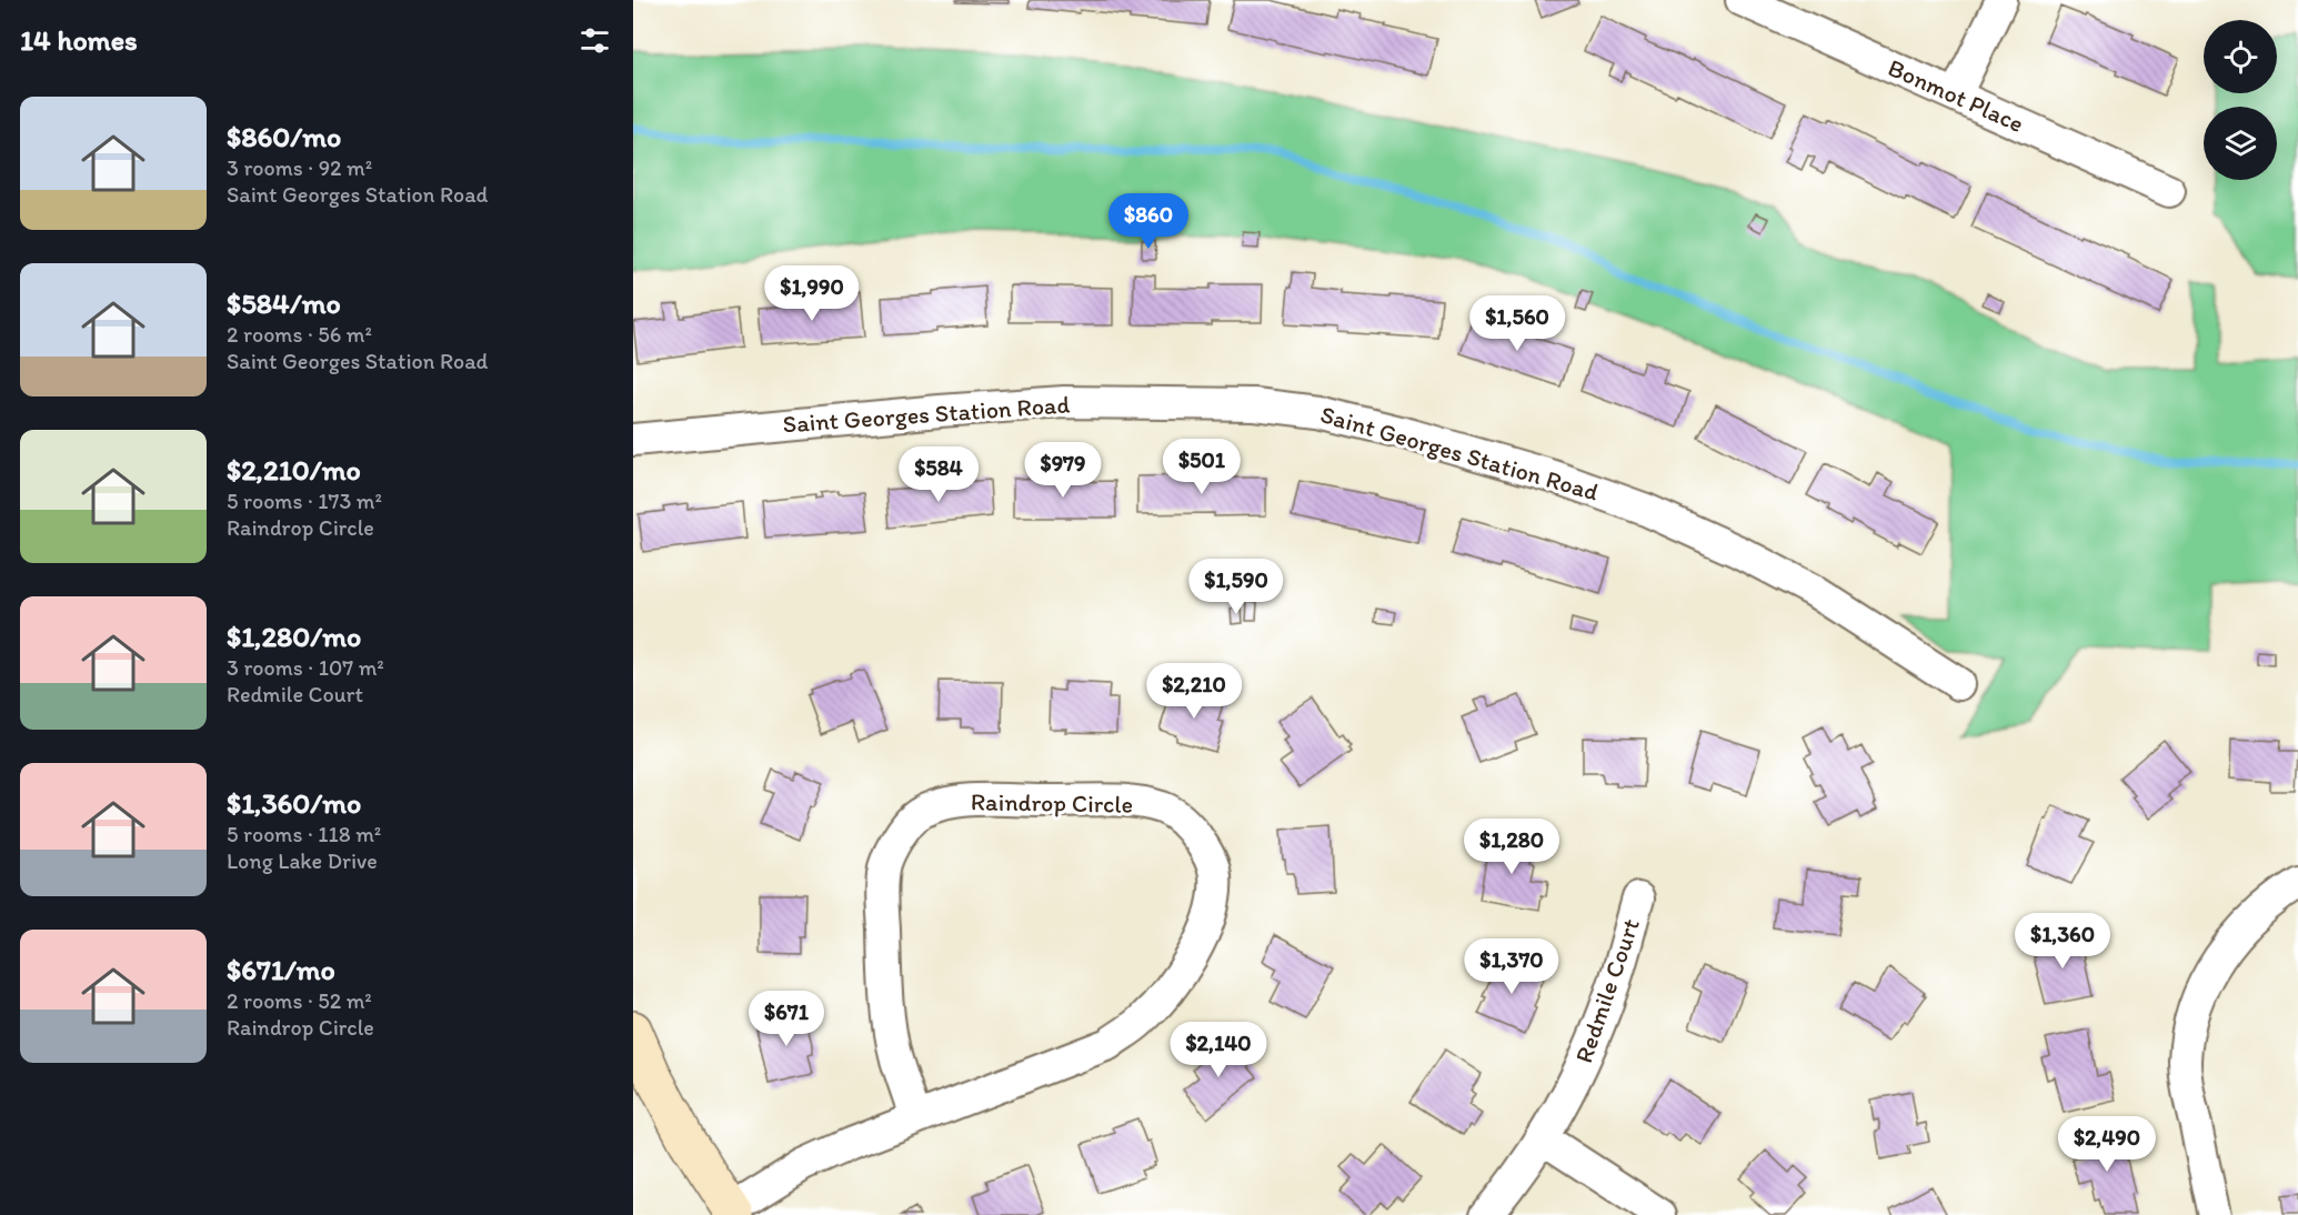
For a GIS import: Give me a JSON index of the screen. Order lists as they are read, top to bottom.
{
  "streets": {
    "street": [
      "Bonmot Place",
      "Saint Georges Station Road",
      "Raindrop Circle",
      "Redmile Court"
    ]
  },
  "page": {
    "heading": "14 homes",
    "list": [
      {
        "name": "$860/mo",
        "note": "3 rooms · 92 m² · Saint Georges Station Road"
      },
      {
        "name": "$584/mo",
        "note": "2 rooms · 56 m² · Saint Georges Station Road"
      },
      {
        "name": "$2,210/mo",
        "note": "5 rooms · 173 m² · Raindrop Circle"
      },
      {
        "name": "$1,280/mo",
        "note": "3 rooms · 107 m² · Redmile Court"
      },
      {
        "name": "$1,360/mo",
        "note": "5 rooms · 118 m² · Long Lake Drive"
      },
      {
        "name": "$671/mo",
        "note": "2 rooms · 52 m² · Raindrop Circle"
      }
    ],
    "price": [
      "$860",
      "$1,990",
      "$1,560",
      "$501",
      "$979",
      "$584",
      "$1,590",
      "$2,210",
      "$1,280",
      "$1,360",
      "$1,370",
      "$671",
      "$2,140",
      "$2,490"
    ]
  }
}
